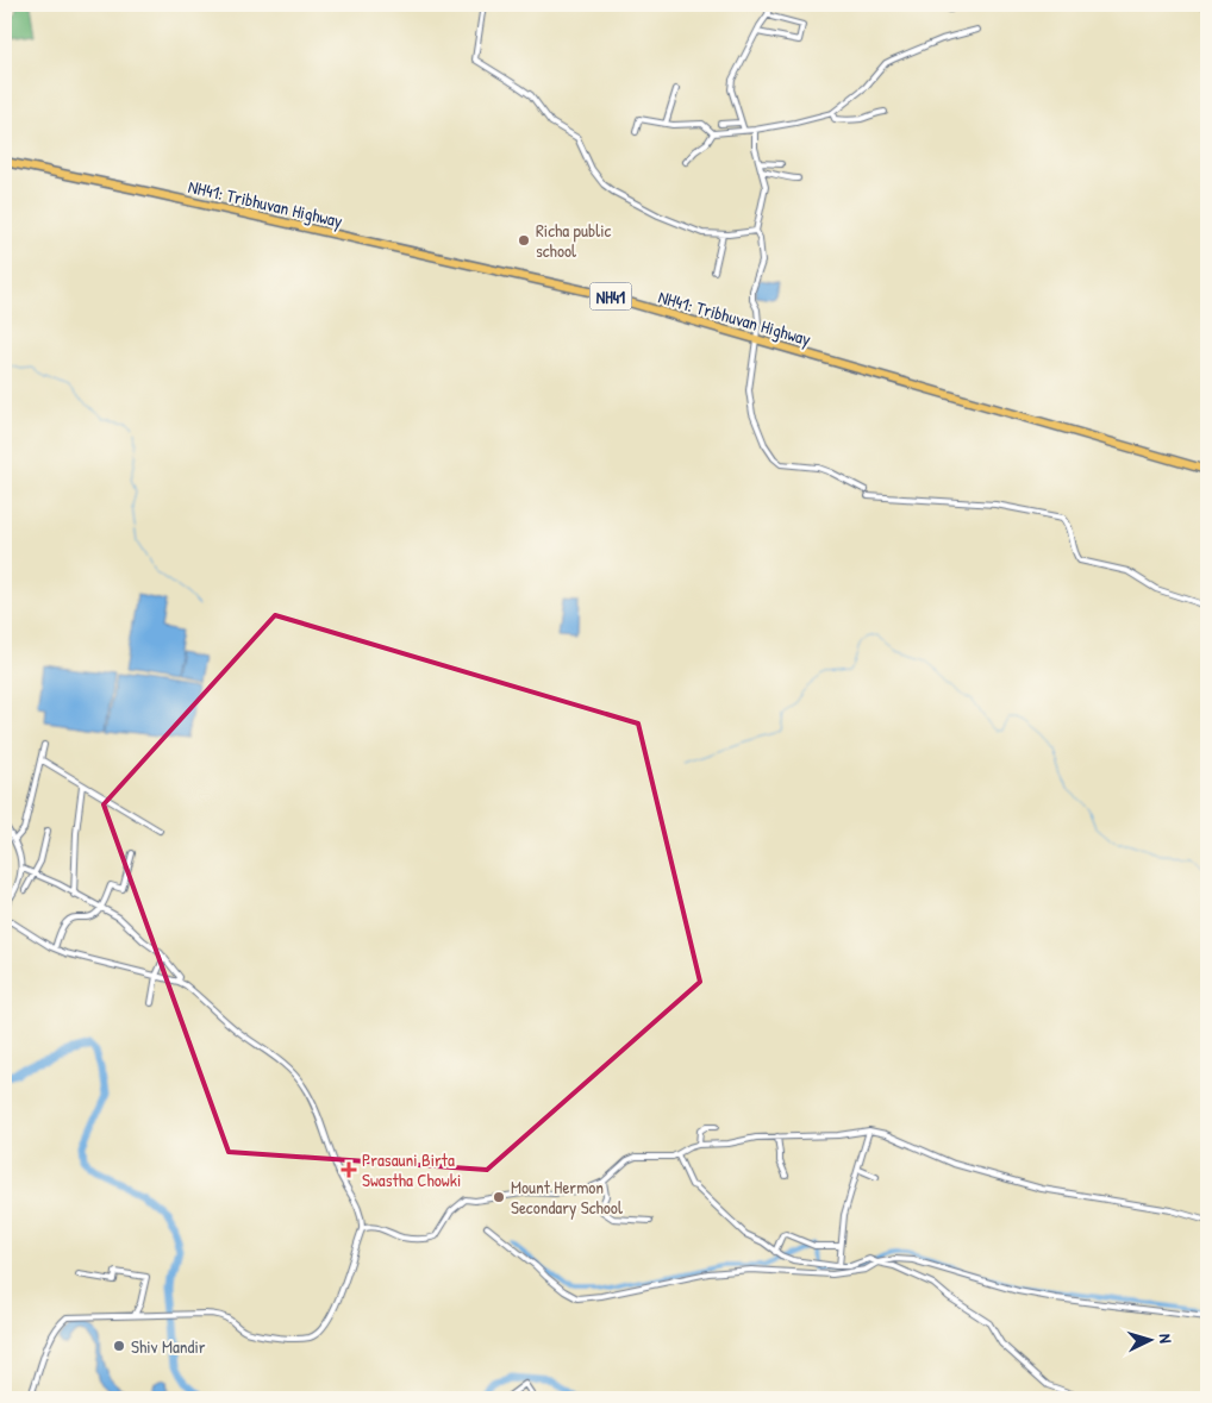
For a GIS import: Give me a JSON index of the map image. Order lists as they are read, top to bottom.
{
  "streets": {
    "highway": ["NH41: Tribhuvan Highway", "NH41"]
  },
  "places": {
    "other": ["Richa public school", "Mount Hermon Secondary School", "Shiv Mandir"],
    "health": ["Prasauni Birta Swastha Chowki"]
  },
  "north": "right"
}
